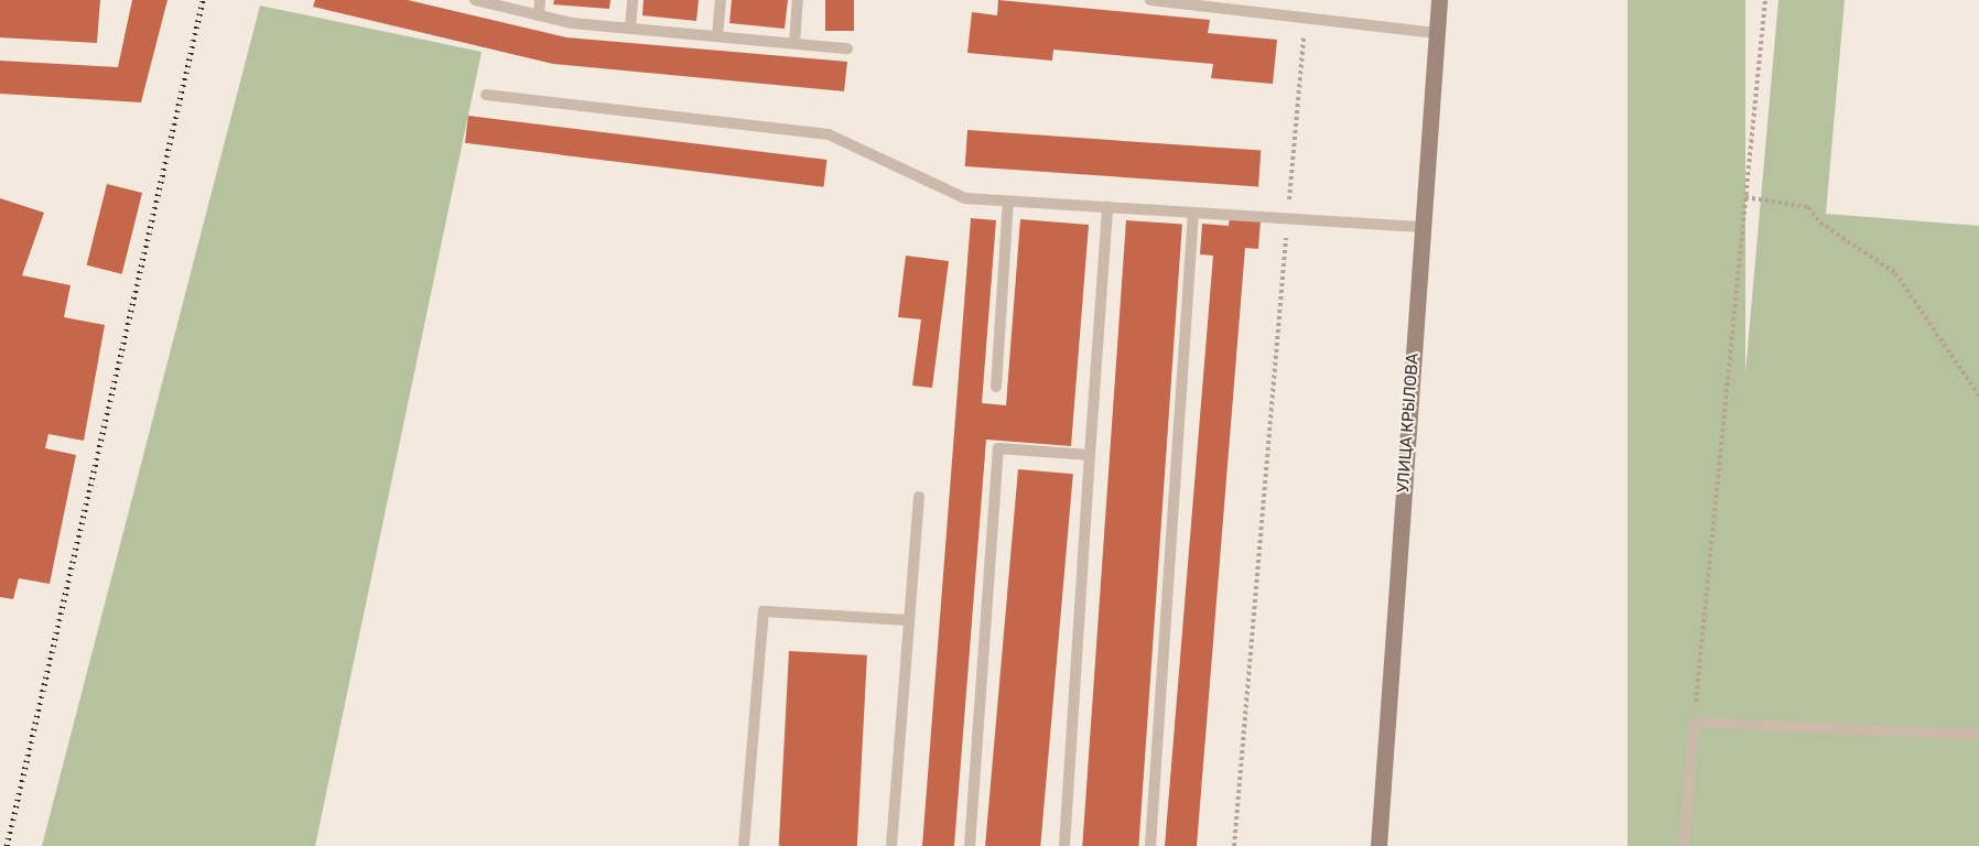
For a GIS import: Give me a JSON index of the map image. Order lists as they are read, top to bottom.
{
  "streets": {
    "street": ["УЛИЦА КРЫЛОВА"]
  }
}
